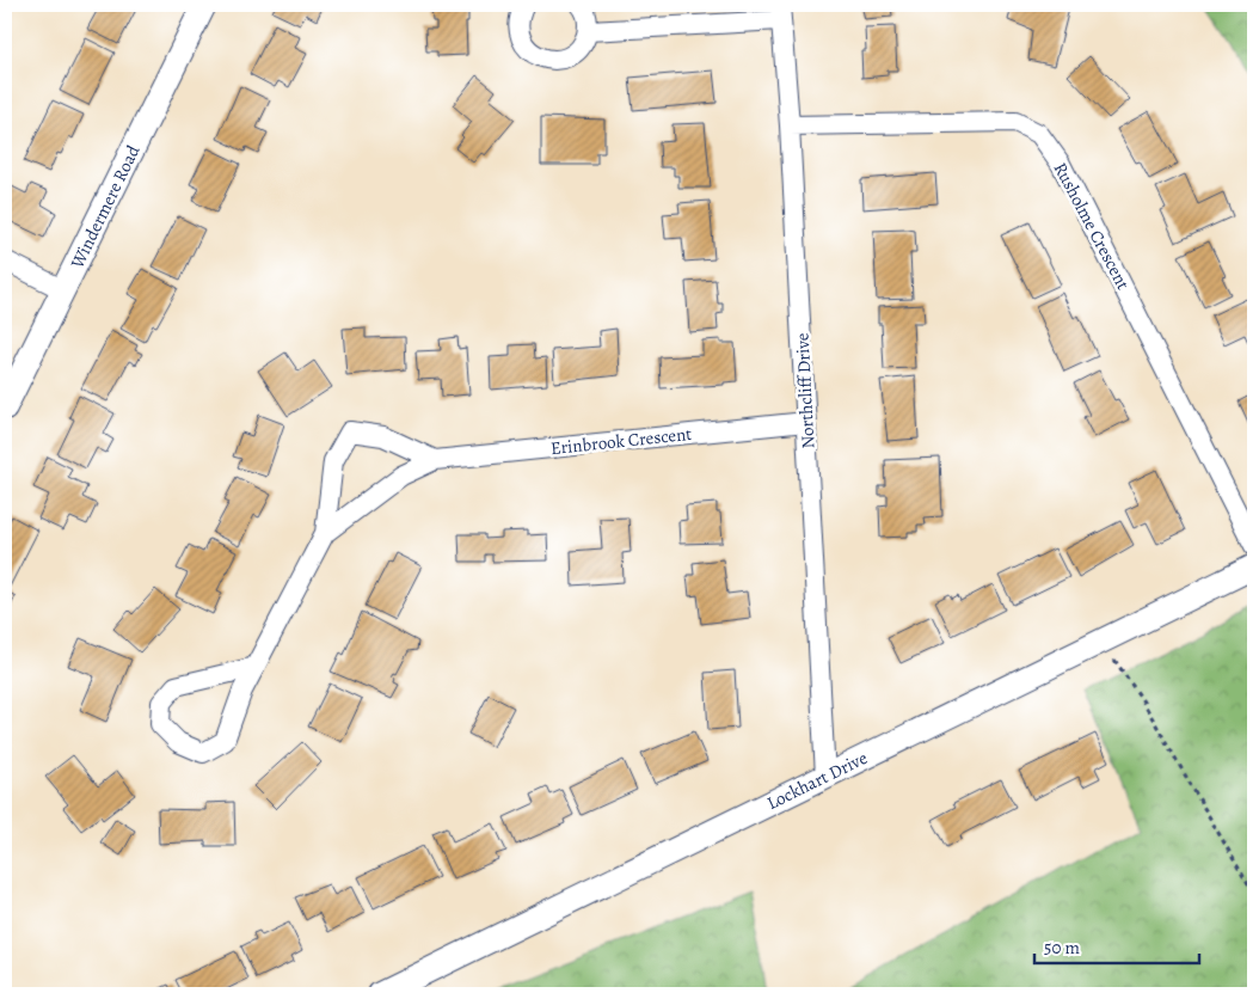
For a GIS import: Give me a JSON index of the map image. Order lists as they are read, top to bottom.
{
  "streets": {
    "street": [
      "Windermere Road",
      "Rusholme Crescent",
      "Northcliff Drive",
      "Erinbrook Crescent",
      "Lockhart Drive"
    ]
  },
  "crossings": [
    ["Rusholme Crescent", "Northcliff Drive"],
    ["Northcliff Drive", "Erinbrook Crescent"],
    ["Northcliff Drive", "Lockhart Drive"]
  ],
  "scale_bar": "50 m"
}
